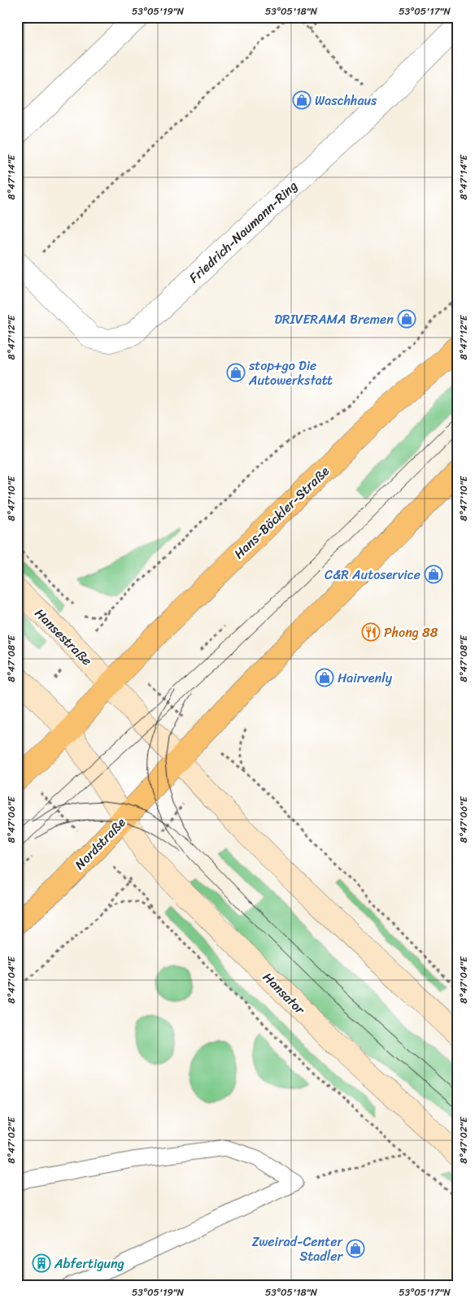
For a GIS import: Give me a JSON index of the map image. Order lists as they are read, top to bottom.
{
  "streets": {
    "main road": ["Hans-Böckler-Straße", "Nordstraße"],
    "street": ["Friedrich-Naumann-Ring", "Hansestraße", "Hansator"]
  },
  "crossings": [
    ["Hans-Böckler-Straße", "Hansestraße"],
    ["Hansestraße", "Nordstraße"],
    ["Nordstraße", "Hansator"]
  ],
  "places": {
    "shop": [
      "Waschhaus",
      "DRIVERAMA Bremen",
      "stop+go Die Autowerkstatt",
      "C&R Autoservice",
      "Hairvenly",
      "Zweirad-Center Stadler"
    ],
    "restaurant": ["Phong 88"],
    "building": ["Abfertigung"]
  },
  "coordinates": [
    "53°05'19\"N",
    "53°05'18\"N",
    "53°05'17\"N",
    "8°47'14\"E",
    "8°47'12\"E",
    "8°47'10\"E",
    "8°47'08\"E",
    "8°47'06\"E",
    "8°47'04\"E",
    "8°47'02\"E"
  ]
}
